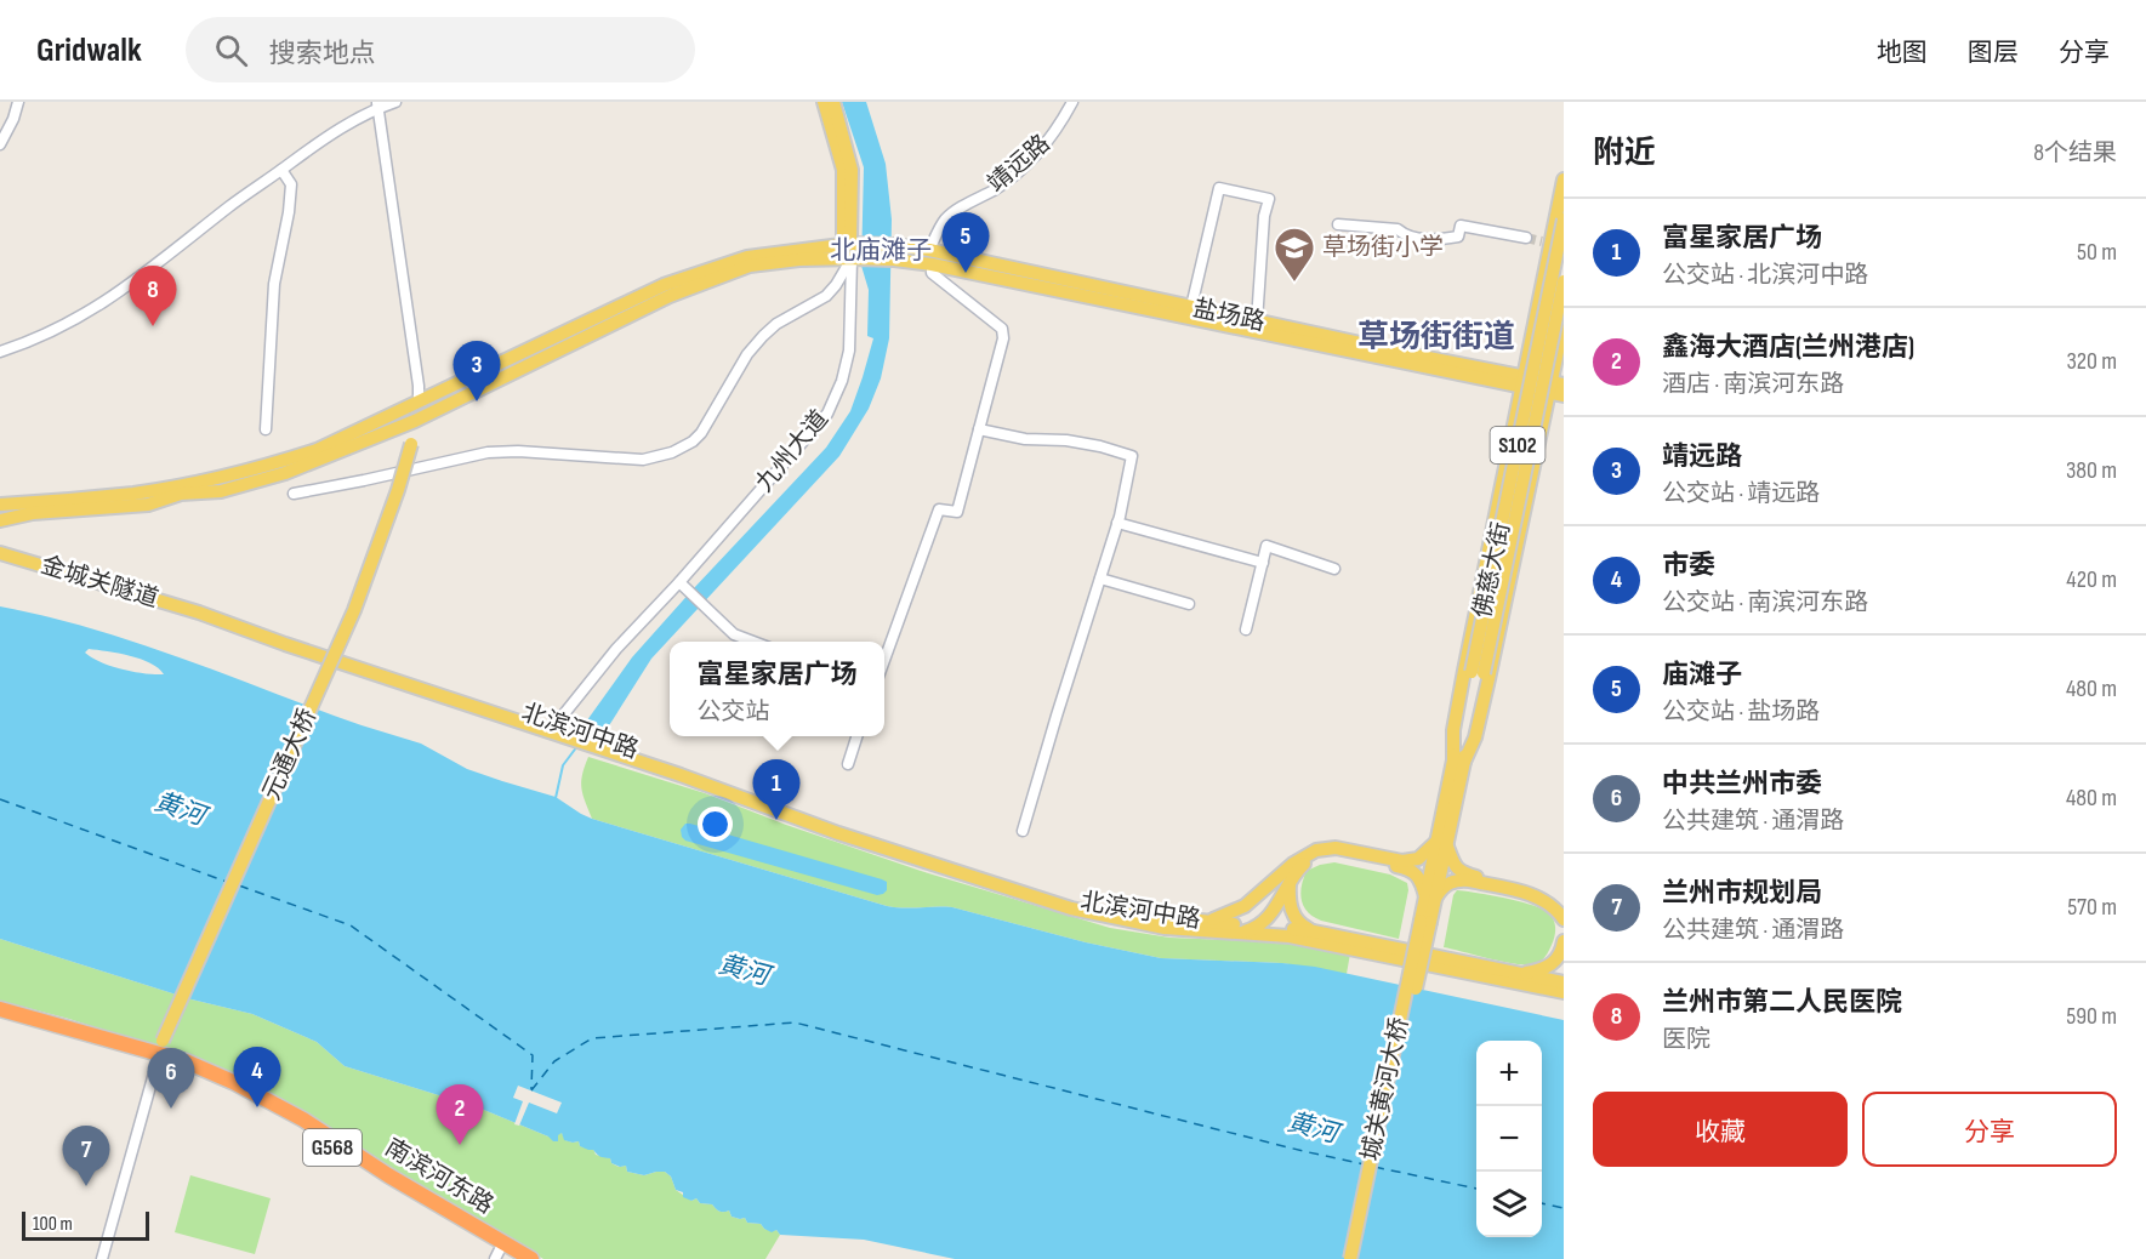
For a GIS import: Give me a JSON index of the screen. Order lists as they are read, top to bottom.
{
  "streets": {
    "highway": ["G568", "南滨河东路"],
    "main road": [
      "盐场路",
      "S102",
      "九州大道",
      "佛慈大街",
      "金城关隧道",
      "北滨河中路",
      "元通大桥",
      "城关黄河大桥"
    ],
    "street": ["靖远路"]
  },
  "crossings": [
    ["靖远路", "盐场路"],
    ["盐场路", "九州大道"],
    ["九州大道", "北滨河中路"],
    ["佛慈大街", "城关黄河大桥"],
    ["金城关隧道", "北滨河中路"],
    ["元通大桥", "南滨河东路"]
  ],
  "districts": ["北庙滩子", "草场街街道"],
  "water": ["黄河"],
  "places": {
    "school or university": ["草场街小学"]
  },
  "scale_bar": "100 m",
  "page": {
    "header": "Gridwalk",
    "search": "搜索地点",
    "nav": ["地图", "图层", "分享"],
    "heading": ["附近", "8个结果"],
    "list": [
      {
        "mark": "1",
        "name": "富星家居广场",
        "note": "公交站 · 北滨河中路",
        "value": "50 m"
      },
      {
        "mark": "2",
        "name": "鑫海大酒店(兰州港店)",
        "note": "酒店 · 南滨河东路",
        "value": "320 m"
      },
      {
        "mark": "3",
        "name": "靖远路",
        "note": "公交站 · 靖远路",
        "value": "380 m"
      },
      {
        "mark": "4",
        "name": "市委",
        "note": "公交站 · 南滨河东路",
        "value": "420 m"
      },
      {
        "mark": "5",
        "name": "庙滩子",
        "note": "公交站 · 盐场路",
        "value": "480 m"
      },
      {
        "mark": "6",
        "name": "中共兰州市委",
        "note": "公共建筑 · 通渭路",
        "value": "480 m"
      },
      {
        "mark": "7",
        "name": "兰州市规划局",
        "note": "公共建筑 · 通渭路",
        "value": "570 m"
      },
      {
        "mark": "8",
        "name": "兰州市第二人民医院",
        "note": "医院",
        "value": "590 m"
      }
    ],
    "pins": [
      "5",
      "8",
      "3",
      "1",
      "4",
      "6",
      "2",
      "7"
    ],
    "popup": ["富星家居广场", "公交站"],
    "map_buttons": ["+", "−"],
    "buttons": ["收藏", "分享"],
    "scale": "100 m"
  }
}
